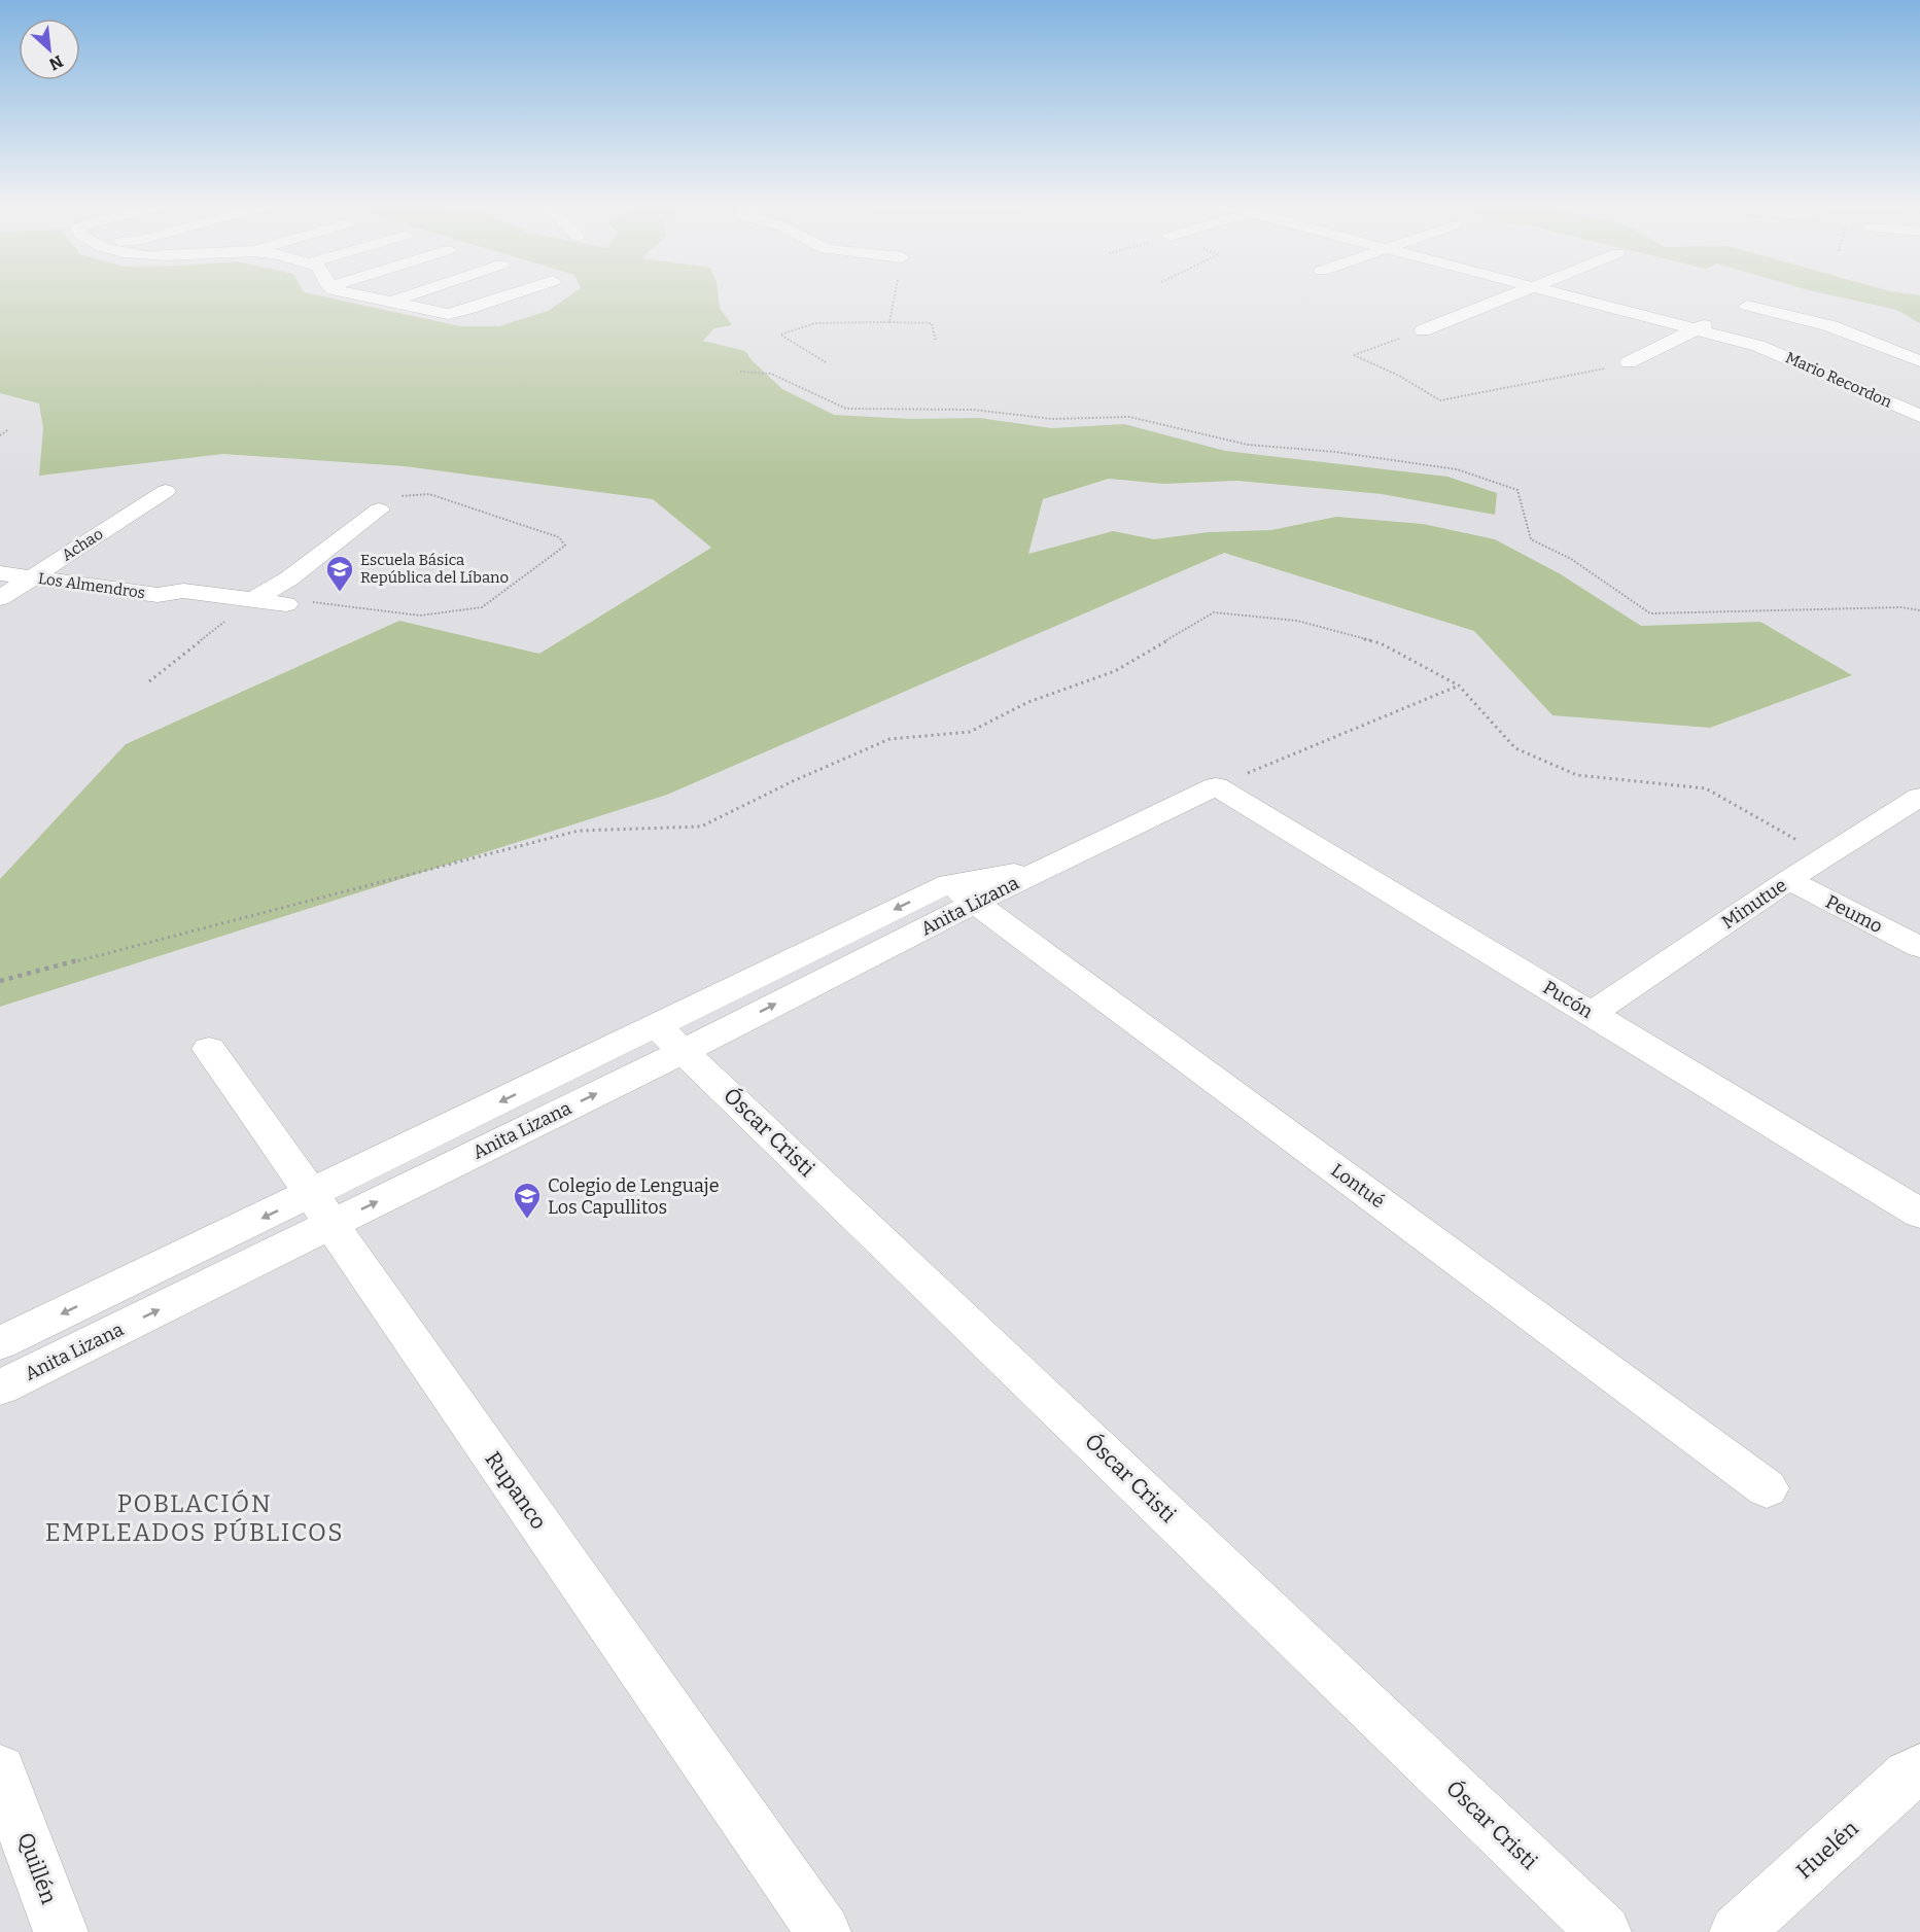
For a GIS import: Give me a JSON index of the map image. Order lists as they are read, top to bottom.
{
  "streets": {
    "street": [
      "Mario Recordon",
      "Achao",
      "Los Almendros",
      "Minutue",
      "Anita Lizana",
      "Peumo",
      "Pucón",
      "Óscar Cristi",
      "Lontué",
      "Rupanco",
      "Huelén",
      "Quillén"
    ]
  },
  "crossings": [
    ["Achao", "Los Almendros"],
    ["Minutue", "Peumo"],
    ["Minutue", "Pucón"],
    ["Anita Lizana", "Pucón"],
    ["Anita Lizana", "Óscar Cristi"],
    ["Anita Lizana", "Lontué"],
    ["Anita Lizana", "Rupanco"]
  ],
  "districts": ["POBLACIÓN EMPLEADOS PÚBLICOS"],
  "places": {
    "school or university": ["Escuela Básica República del Líbano", "Colegio de Lenguaje Los Capullitos"]
  },
  "north": "bottom right"
}
